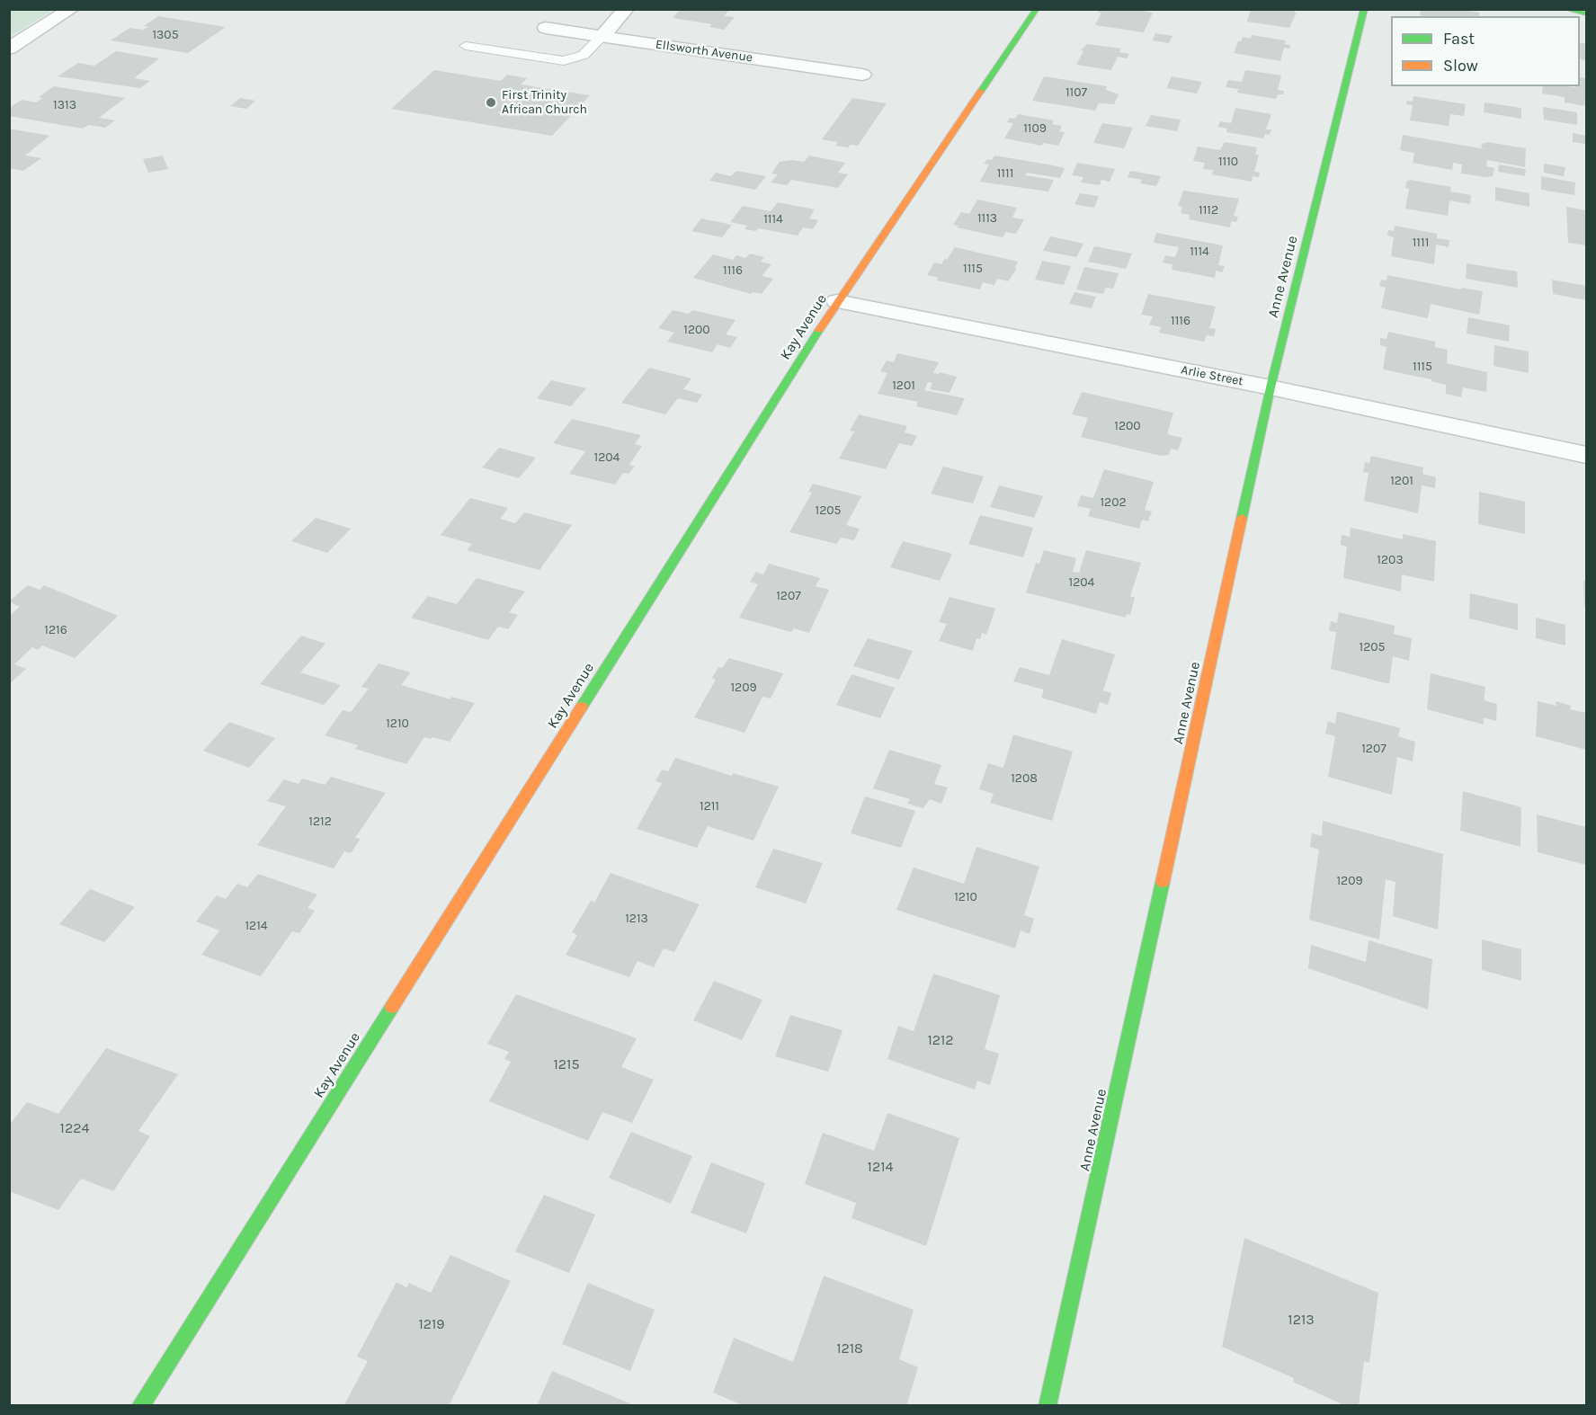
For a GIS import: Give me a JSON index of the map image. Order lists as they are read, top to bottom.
{
  "streets": {
    "street": [
      "Ellsworth Avenue",
      "Anne Avenue",
      "Kay Avenue",
      "Arlie Street"
    ]
  },
  "crossings": [
    ["Anne Avenue", "Arlie Street"],
    ["Kay Avenue", "Arlie Street"]
  ],
  "places": ["First Trinity African Church"],
  "house_numbers": [
    "1305",
    "1107",
    "1313",
    "1109",
    "1110",
    "1111",
    "1112",
    "1113",
    "1114",
    "1111",
    "1114",
    "1115",
    "1116",
    "1116",
    "1200",
    "1115",
    "1201",
    "1200",
    "1204",
    "1201",
    "1202",
    "1205",
    "1203",
    "1204",
    "1207",
    "1216",
    "1205",
    "1209",
    "1210",
    "1207",
    "1208",
    "1211",
    "1212",
    "1209",
    "1210",
    "1213",
    "1214",
    "1212",
    "1215",
    "1224",
    "1214",
    "1213",
    "1219",
    "1218"
  ],
  "legend": ["Fast", "Slow"]
}
